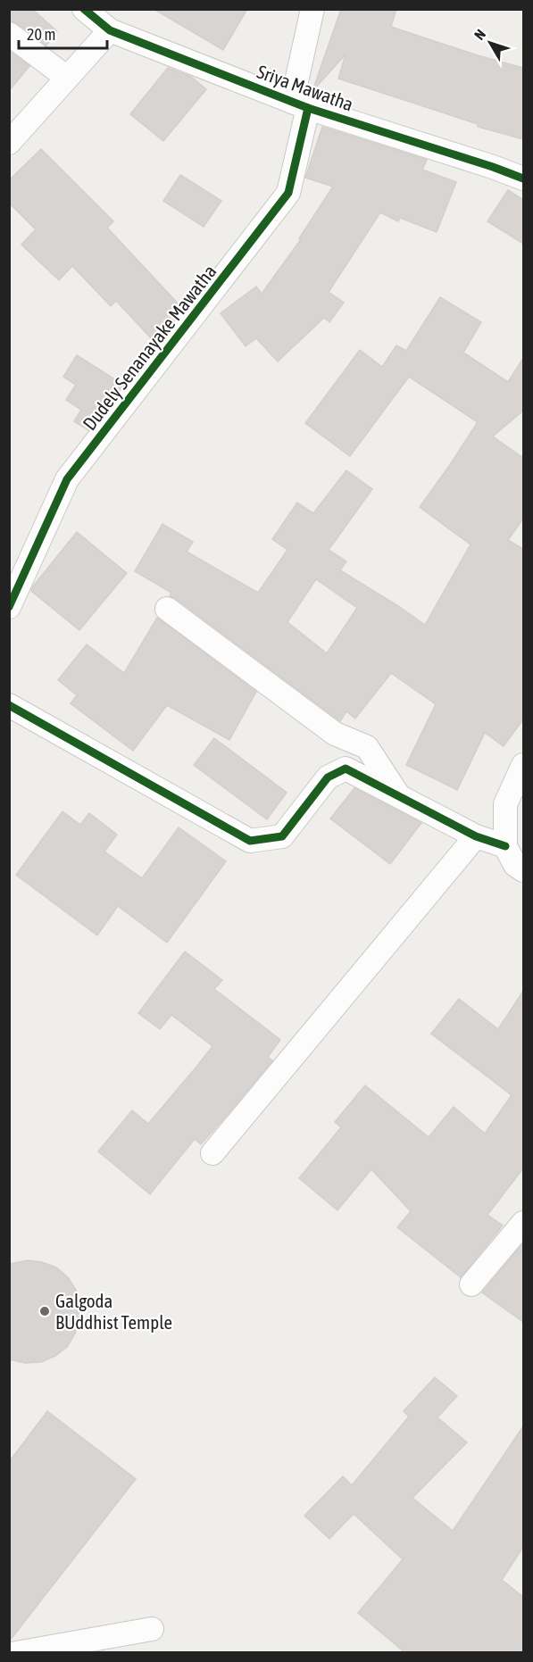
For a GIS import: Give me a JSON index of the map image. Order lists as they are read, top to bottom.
{
  "streets": {
    "street": ["Sriya Mawatha", "Dudely Senanayake Mawatha"]
  },
  "crossings": [
    ["Sriya Mawatha", "Dudely Senanayake Mawatha"]
  ],
  "places": ["Galgoda BUddhist Temple"],
  "scale_bar": "20 m",
  "north": "top left"
}
